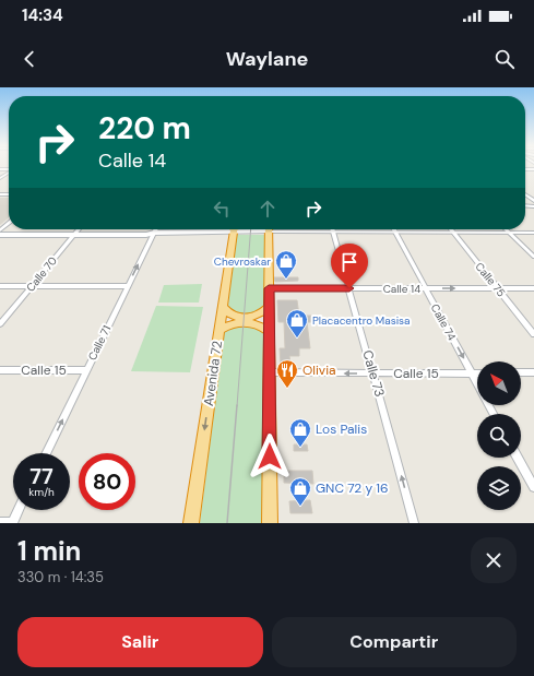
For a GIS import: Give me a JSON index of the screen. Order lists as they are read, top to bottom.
{
  "streets": {
    "highway": ["Avenida 72"],
    "street": [
      "Calle 70",
      "Calle 75",
      "Calle 14",
      "Calle 74",
      "Calle 71",
      "Calle 15",
      "Calle 73"
    ]
  },
  "crossings": [
    ["Calle 75", "Calle 14"],
    ["Calle 14", "Calle 74"],
    ["Calle 14", "Calle 73"],
    ["Calle 74", "Calle 15"],
    ["Calle 71", "Calle 15"],
    ["Calle 15", "Calle 73"]
  ],
  "one_way": [
    "Calle 74",
    "Calle 71",
    "Calle 15",
    "Calle 73"
  ],
  "places": {
    "shop": [
      "Chevroskar",
      "Placacentro Masisa",
      "Los Palis",
      "GNC 72 y 16"
    ],
    "restaurant": ["Olivia"]
  },
  "north": "top left",
  "page": {
    "status": "14:34",
    "header": "Waylane",
    "turn": ["220 m", "Calle 14"],
    "speed": "77 km/h",
    "limit": "80",
    "heading": ["1 min", "330 m · 14:35"],
    "buttons": ["Salir", "Compartir"]
  }
}
